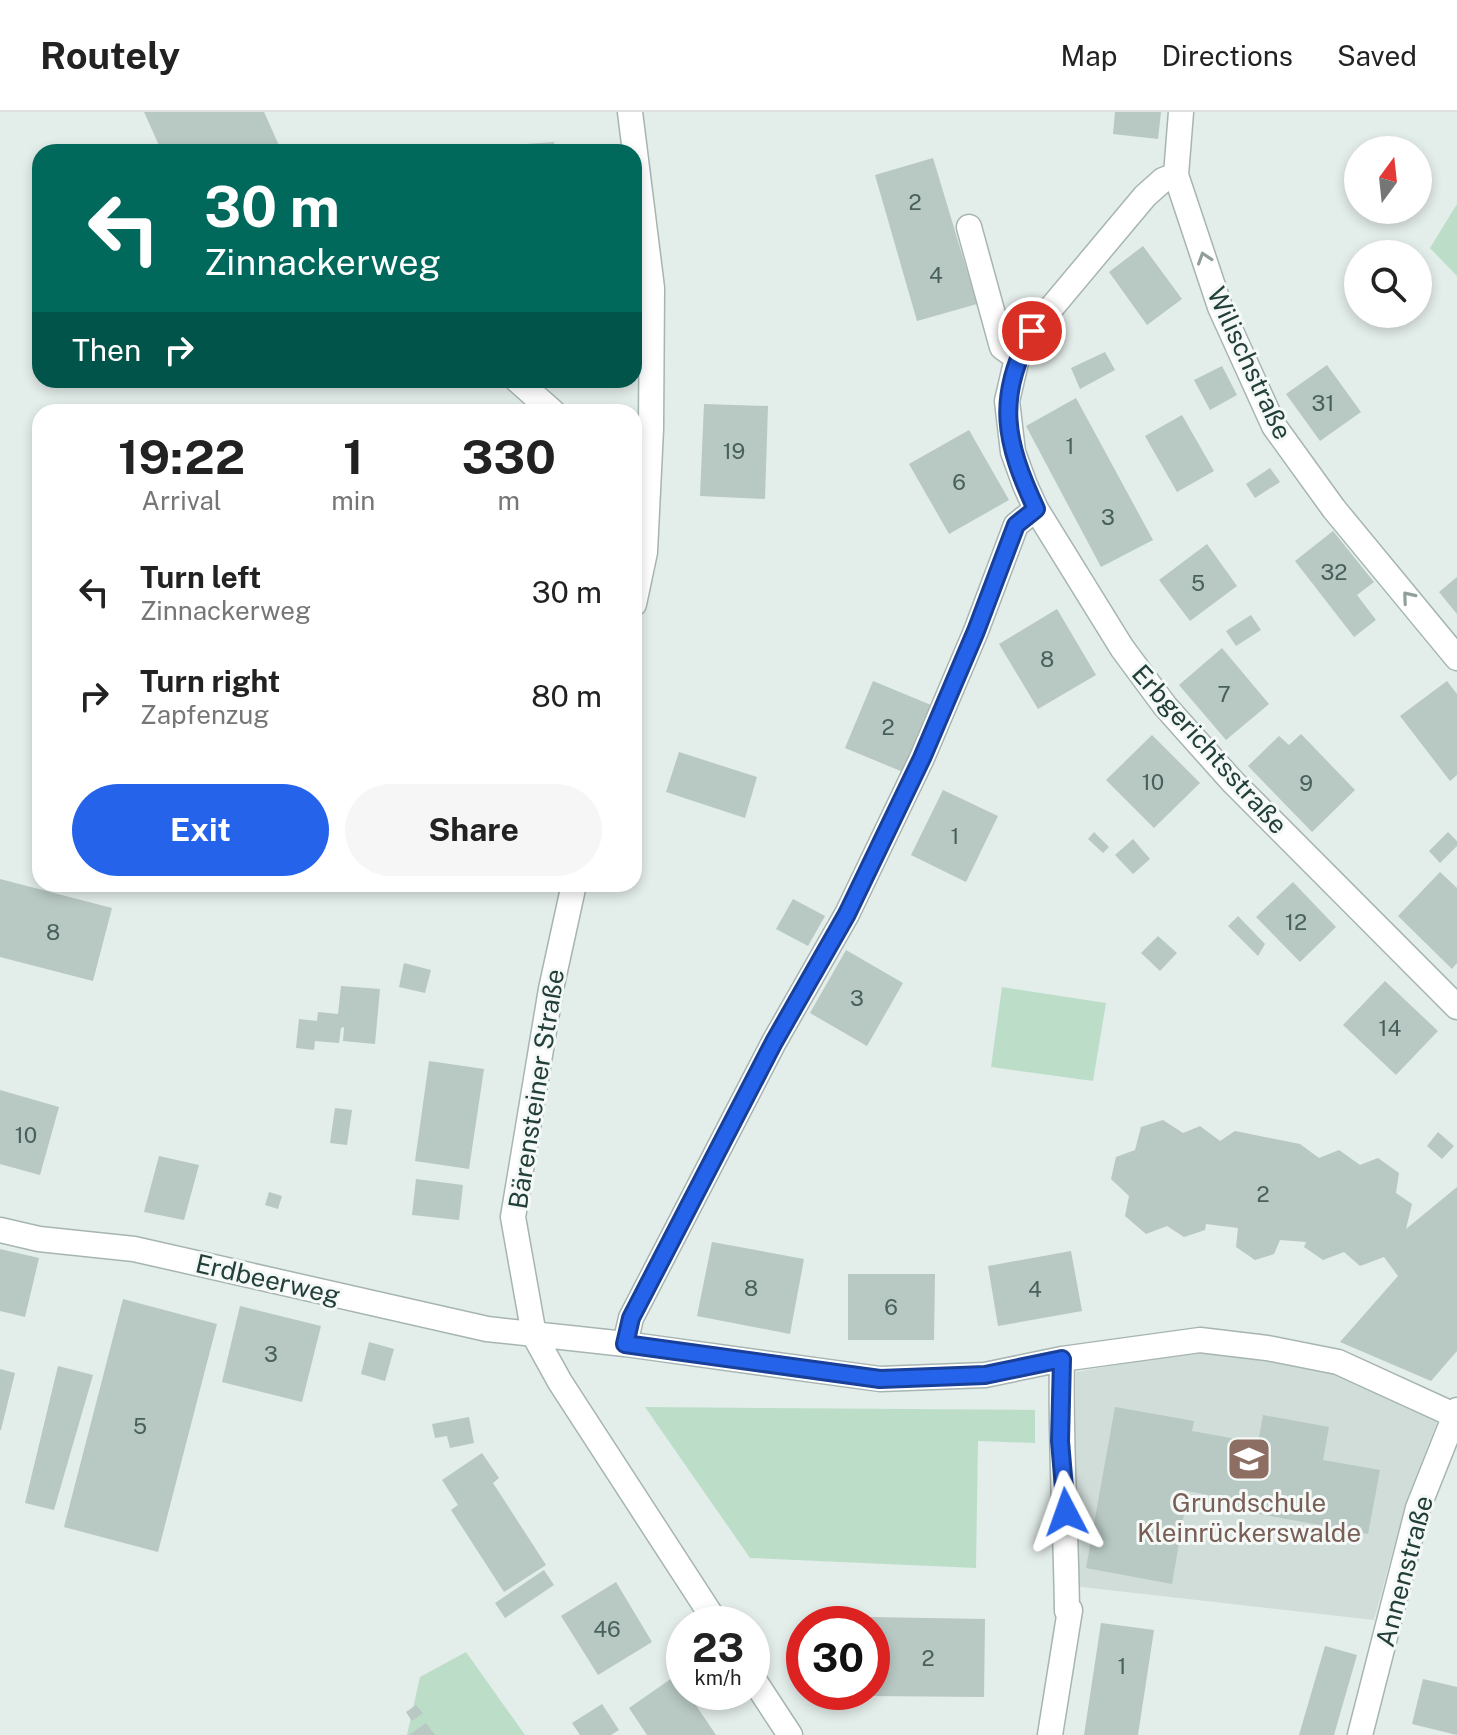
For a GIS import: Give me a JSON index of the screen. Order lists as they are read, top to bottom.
{
  "streets": {
    "street": [
      "Wilischstraße",
      "Erbgerichtsstraße",
      "Bärensteiner Straße",
      "Erdbeerweg",
      "Annenstraße"
    ]
  },
  "crossings": [
    ["Wilischstraße", "Erbgerichtsstraße"],
    ["Bärensteiner Straße", "Erdbeerweg"],
    ["Erdbeerweg", "Annenstraße"]
  ],
  "one_way": ["Wilischstraße"],
  "places": {
    "school or university": ["Grundschule Kleinrückerswalde"]
  },
  "house_numbers": [
    "2",
    "4",
    "31",
    "1",
    "19",
    "6",
    "3",
    "32",
    "5",
    "8",
    "7",
    "2",
    "10",
    "9",
    "1",
    "12",
    "8",
    "3",
    "14",
    "10",
    "2",
    "8",
    "4",
    "6",
    "3",
    "5",
    "46",
    "2",
    "1"
  ],
  "north": "top",
  "page": {
    "header": "Routely",
    "nav": ["Map", "Directions", "Saved"],
    "turn": ["30 m", "Zinnackerweg"],
    "then": "Then",
    "eta": [
      "19:22",
      "Arrival",
      "1",
      "min",
      "330",
      "m"
    ],
    "list": [
      {
        "name": "Turn left",
        "note": "Zinnackerweg",
        "value": "30 m"
      },
      {
        "name": "Turn right",
        "note": "Zapfenzug",
        "value": "80 m"
      }
    ],
    "buttons": ["Exit", "Share"],
    "speed": "23 km/h",
    "limit": "30"
  }
}
